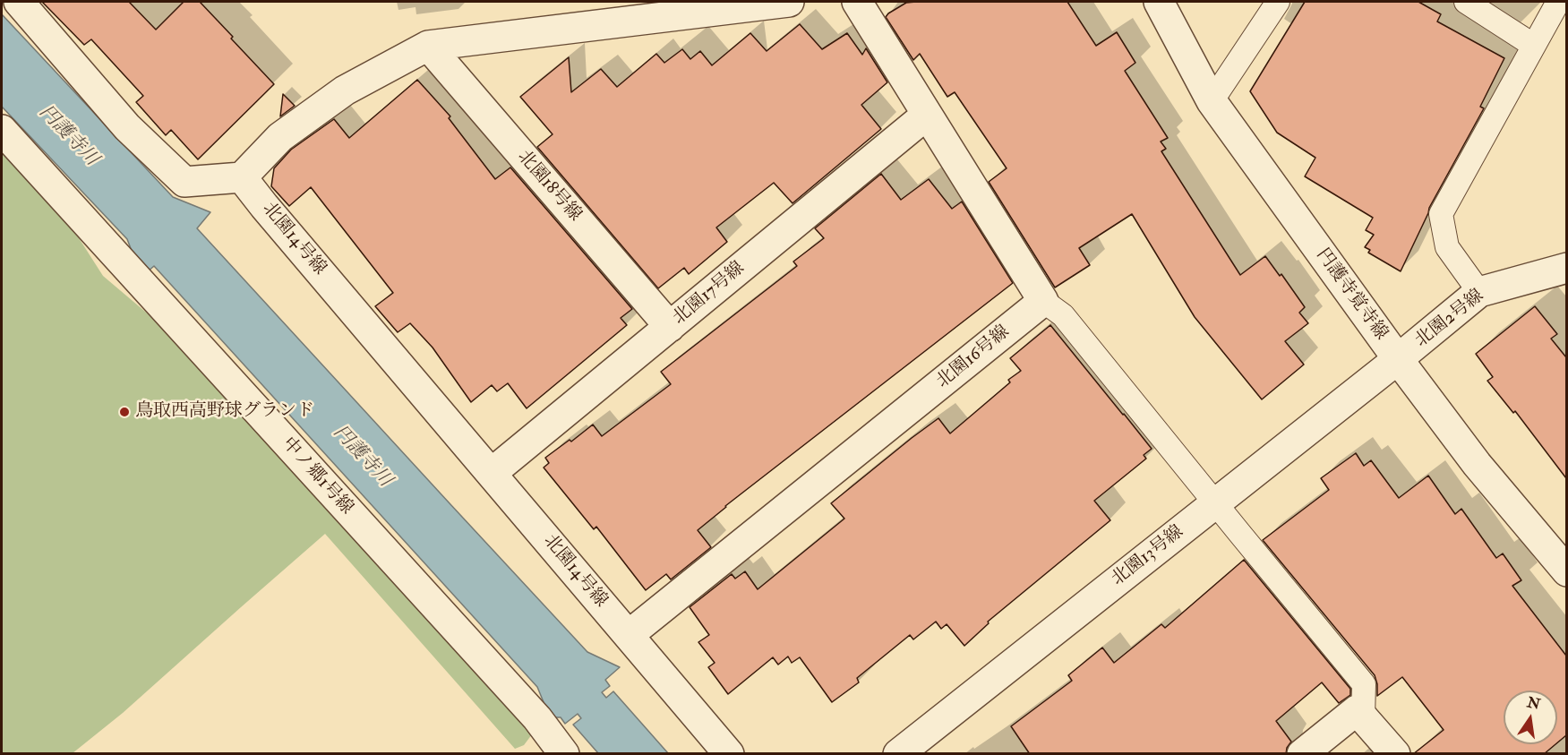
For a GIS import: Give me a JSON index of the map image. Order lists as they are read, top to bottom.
{
  "streets": {
    "street": [
      "北園18号線",
      "北園14号線",
      "北園17号線",
      "円護寺覚寺線",
      "北園2号線",
      "北園16号線",
      "中ノ郷1号線",
      "北園13号線"
    ]
  },
  "crossings": [
    ["北園18号線", "北園17号線"],
    ["北園14号線", "北園17号線"],
    ["北園14号線", "北園16号線"],
    ["円護寺覚寺線", "北園2号線"],
    ["円護寺覚寺線", "北園13号線"],
    ["北園2号線", "北園13号線"]
  ],
  "water": ["円護寺川"],
  "places": ["鳥取西高野球グランド"],
  "north": "top"
}
